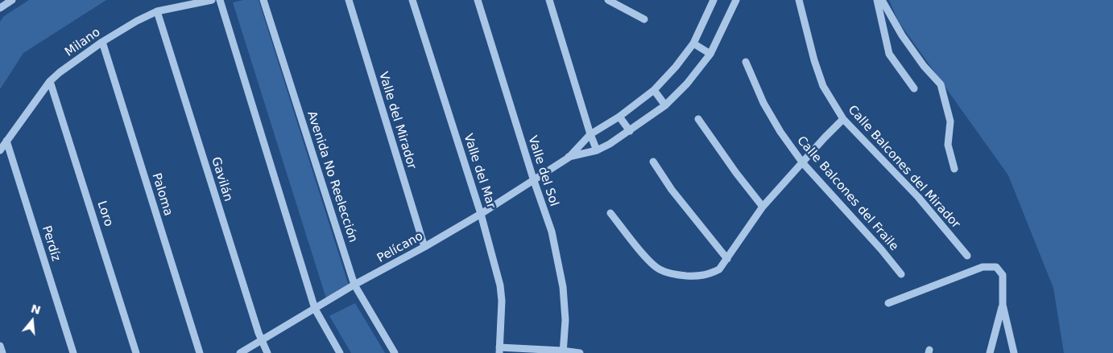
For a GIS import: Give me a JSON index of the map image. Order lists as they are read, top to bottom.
{
  "streets": {
    "street": [
      "Milano",
      "Valle del Mirador",
      "Calle Balcones del Mirador",
      "Valle del Mar",
      "Valle del Sol",
      "Avenida No Reelección",
      "Gavilán",
      "Calle Balcones del Fraile",
      "Paloma",
      "Loro",
      "Perdíz",
      "Pelícano"
    ]
  },
  "crossings": [
    ["Milano", "Gavilán"],
    ["Milano", "Paloma"],
    ["Milano", "Loro"],
    ["Milano", "Perdíz"],
    ["Valle del Mirador", "Pelícano"],
    ["Valle del Mar", "Pelícano"],
    ["Valle del Sol", "Pelícano"],
    ["Avenida No Reelección", "Pelícano"],
    ["Gavilán", "Pelícano"]
  ],
  "north": "top"
}
